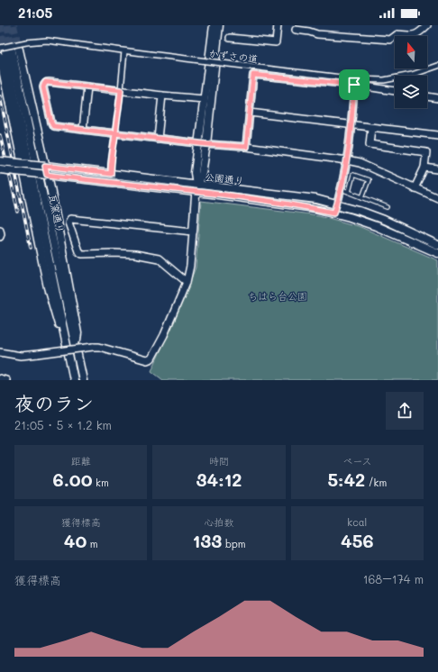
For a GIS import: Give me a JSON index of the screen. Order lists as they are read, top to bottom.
{
  "streets": {
    "street": ["かずさの道", "公園通り", "瓦窯通り"]
  },
  "crossings": [
    ["かずさの道", "瓦窯通り"]
  ],
  "parks": ["ちはら台公園"],
  "north": "top",
  "page": {
    "status": "21:05",
    "heading": ["夜のラン", "21:05 · 5 × 1.2 km"],
    "stats": [
      ["距離", "6.00 km"],
      ["時間", "34:12"],
      ["ペース", "5:42 /km"],
      ["獲得標高", "40 m"],
      ["心拍数", "133 bpm"],
      ["kcal", "456"]
    ],
    "chart": ["獲得標高", "168–174 m"]
  }
}
